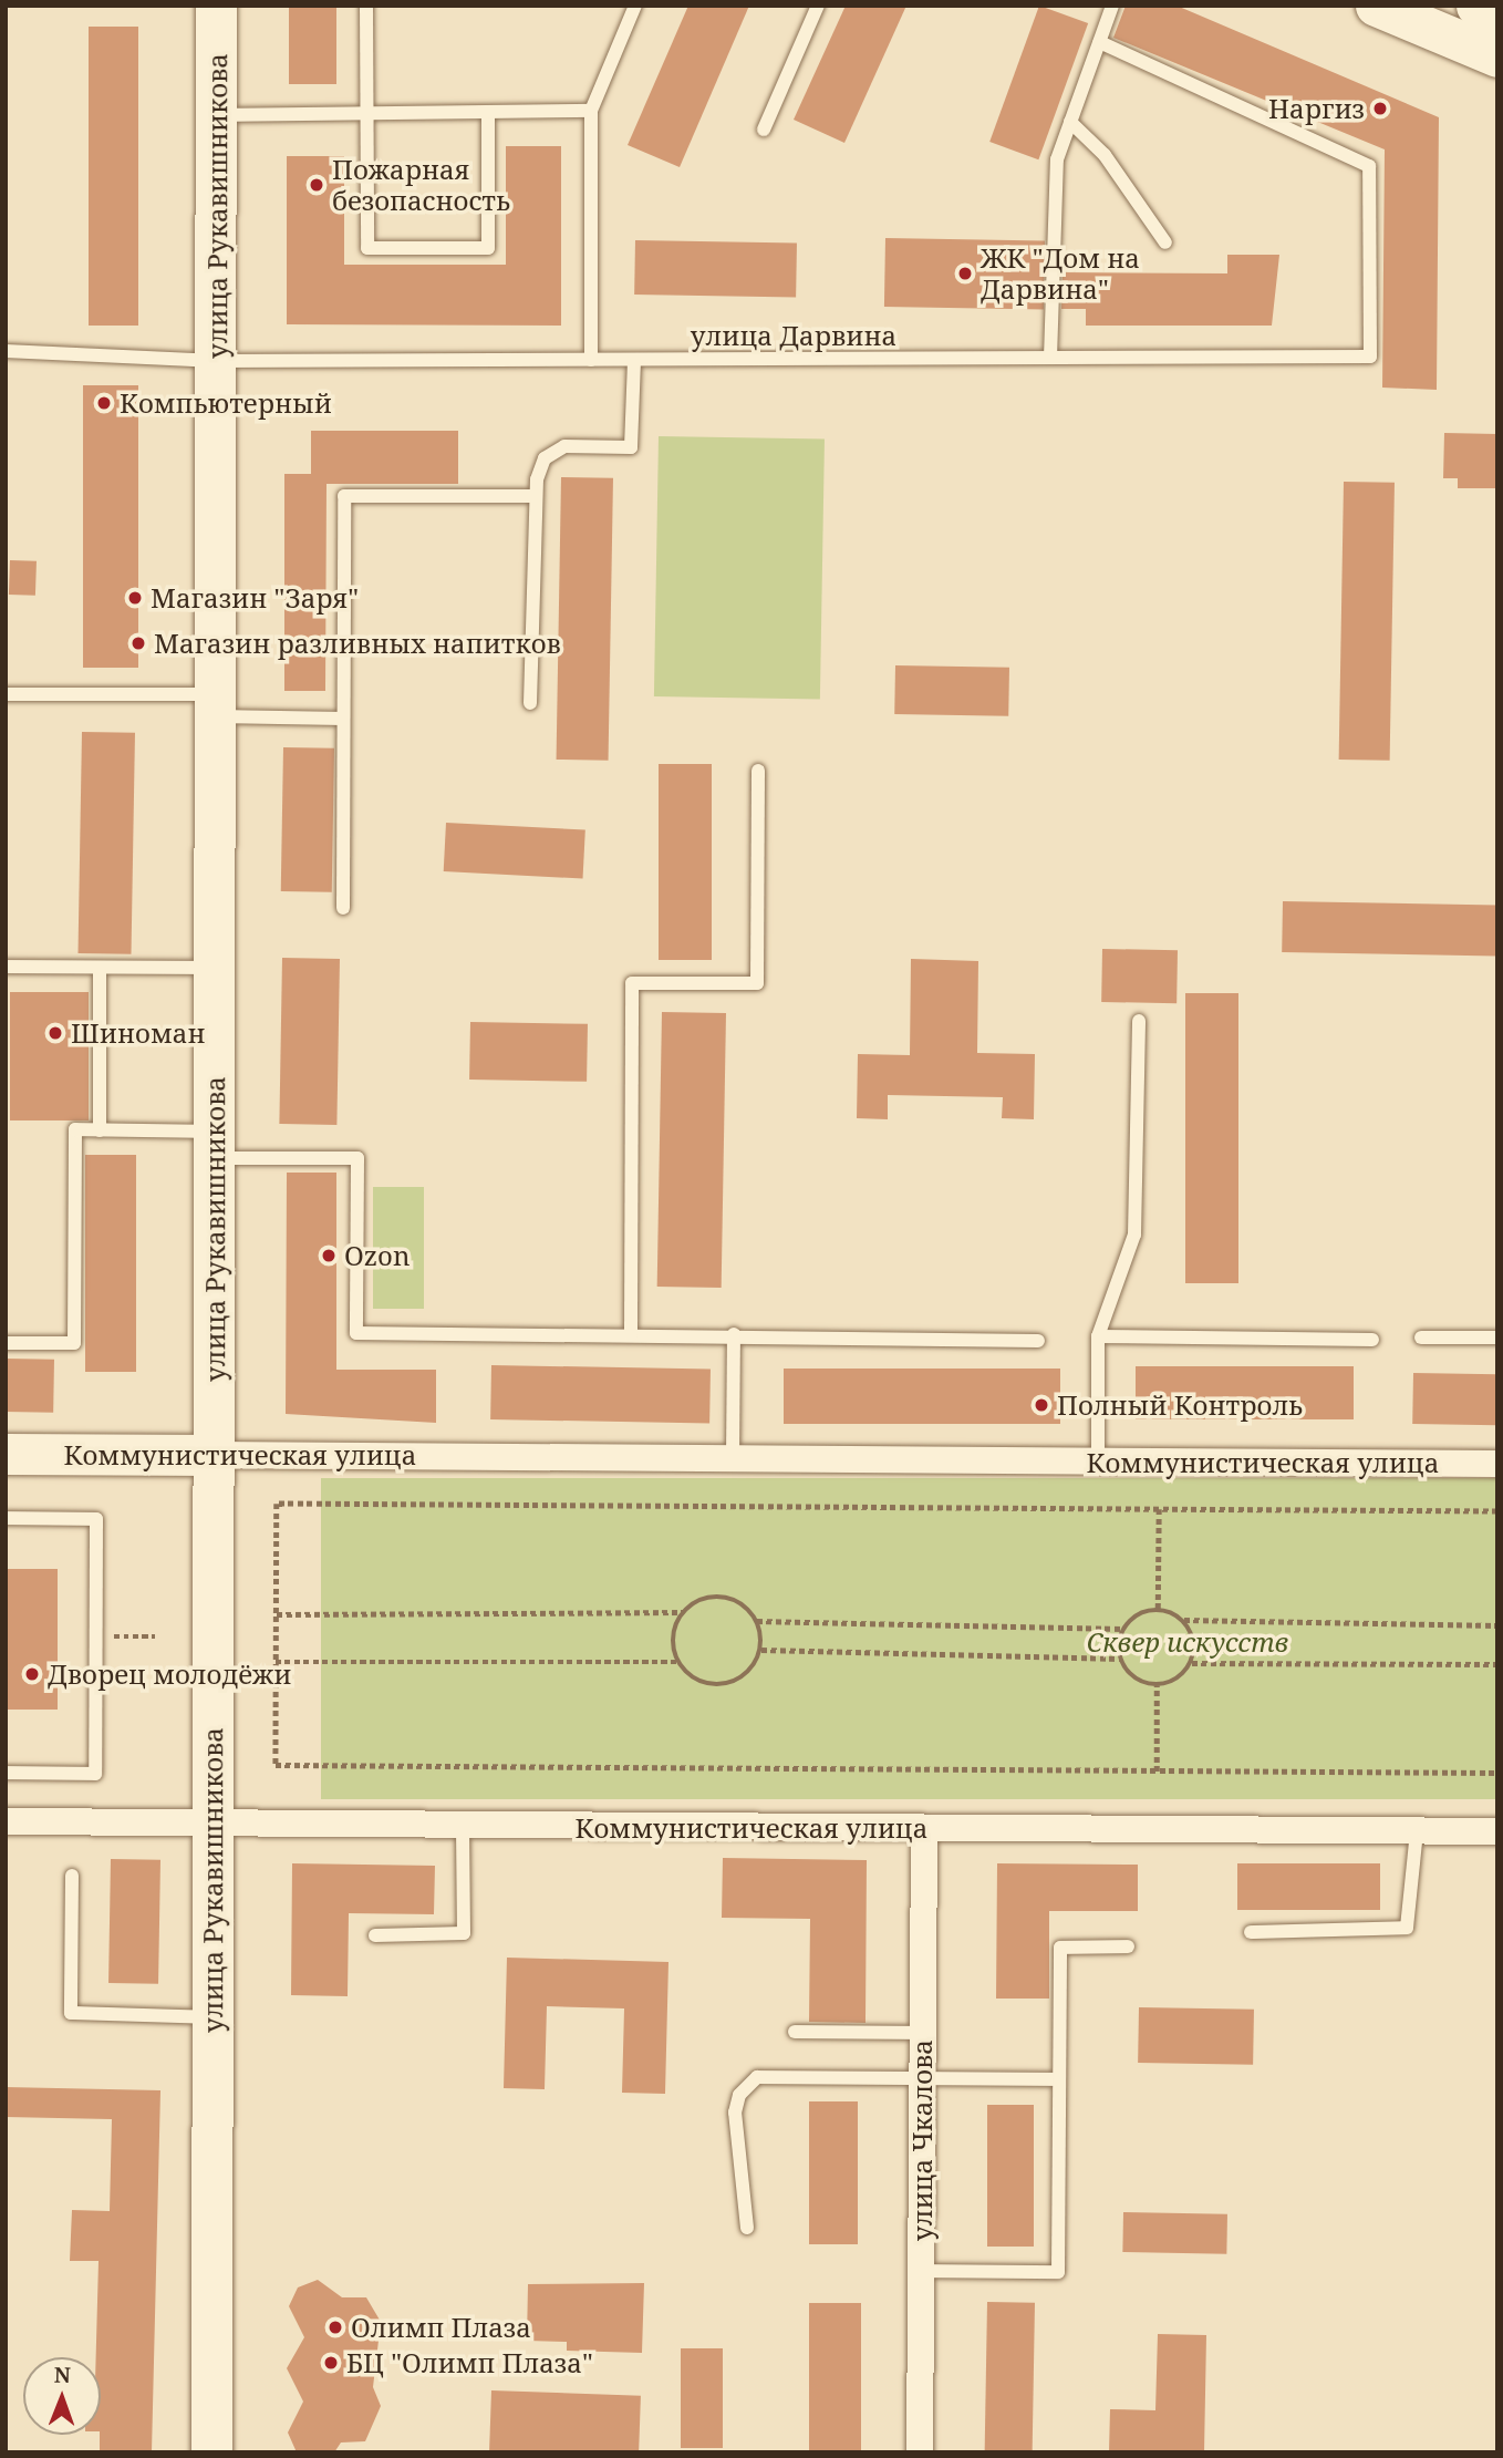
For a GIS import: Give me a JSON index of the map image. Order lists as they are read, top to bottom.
{
  "streets": {
    "street": ["улица Рукавишникова", "Коммунистическая улица", "улица Чкалова"],
    "lane": ["улица Дарвина"]
  },
  "crossings": [
    ["улица Рукавишникова", "улица Дарвина"],
    ["улица Рукавишникова", "Коммунистическая улица"],
    ["Коммунистическая улица", "улица Чкалова"]
  ],
  "parks": ["Сквер искусств"],
  "places": [
    "Наргиз",
    "Пожарная безопасность",
    "ЖК \"Дом на Дарвина\"",
    "Компьютерный",
    "Магазин \"Заря\"",
    "Магазин разливных напитков",
    "Шиноман",
    "Ozon",
    "Полный Контроль",
    "Дворец молодёжи",
    "Олимп Плаза",
    "БЦ \"Олимп Плаза\""
  ],
  "north": "top"
}
